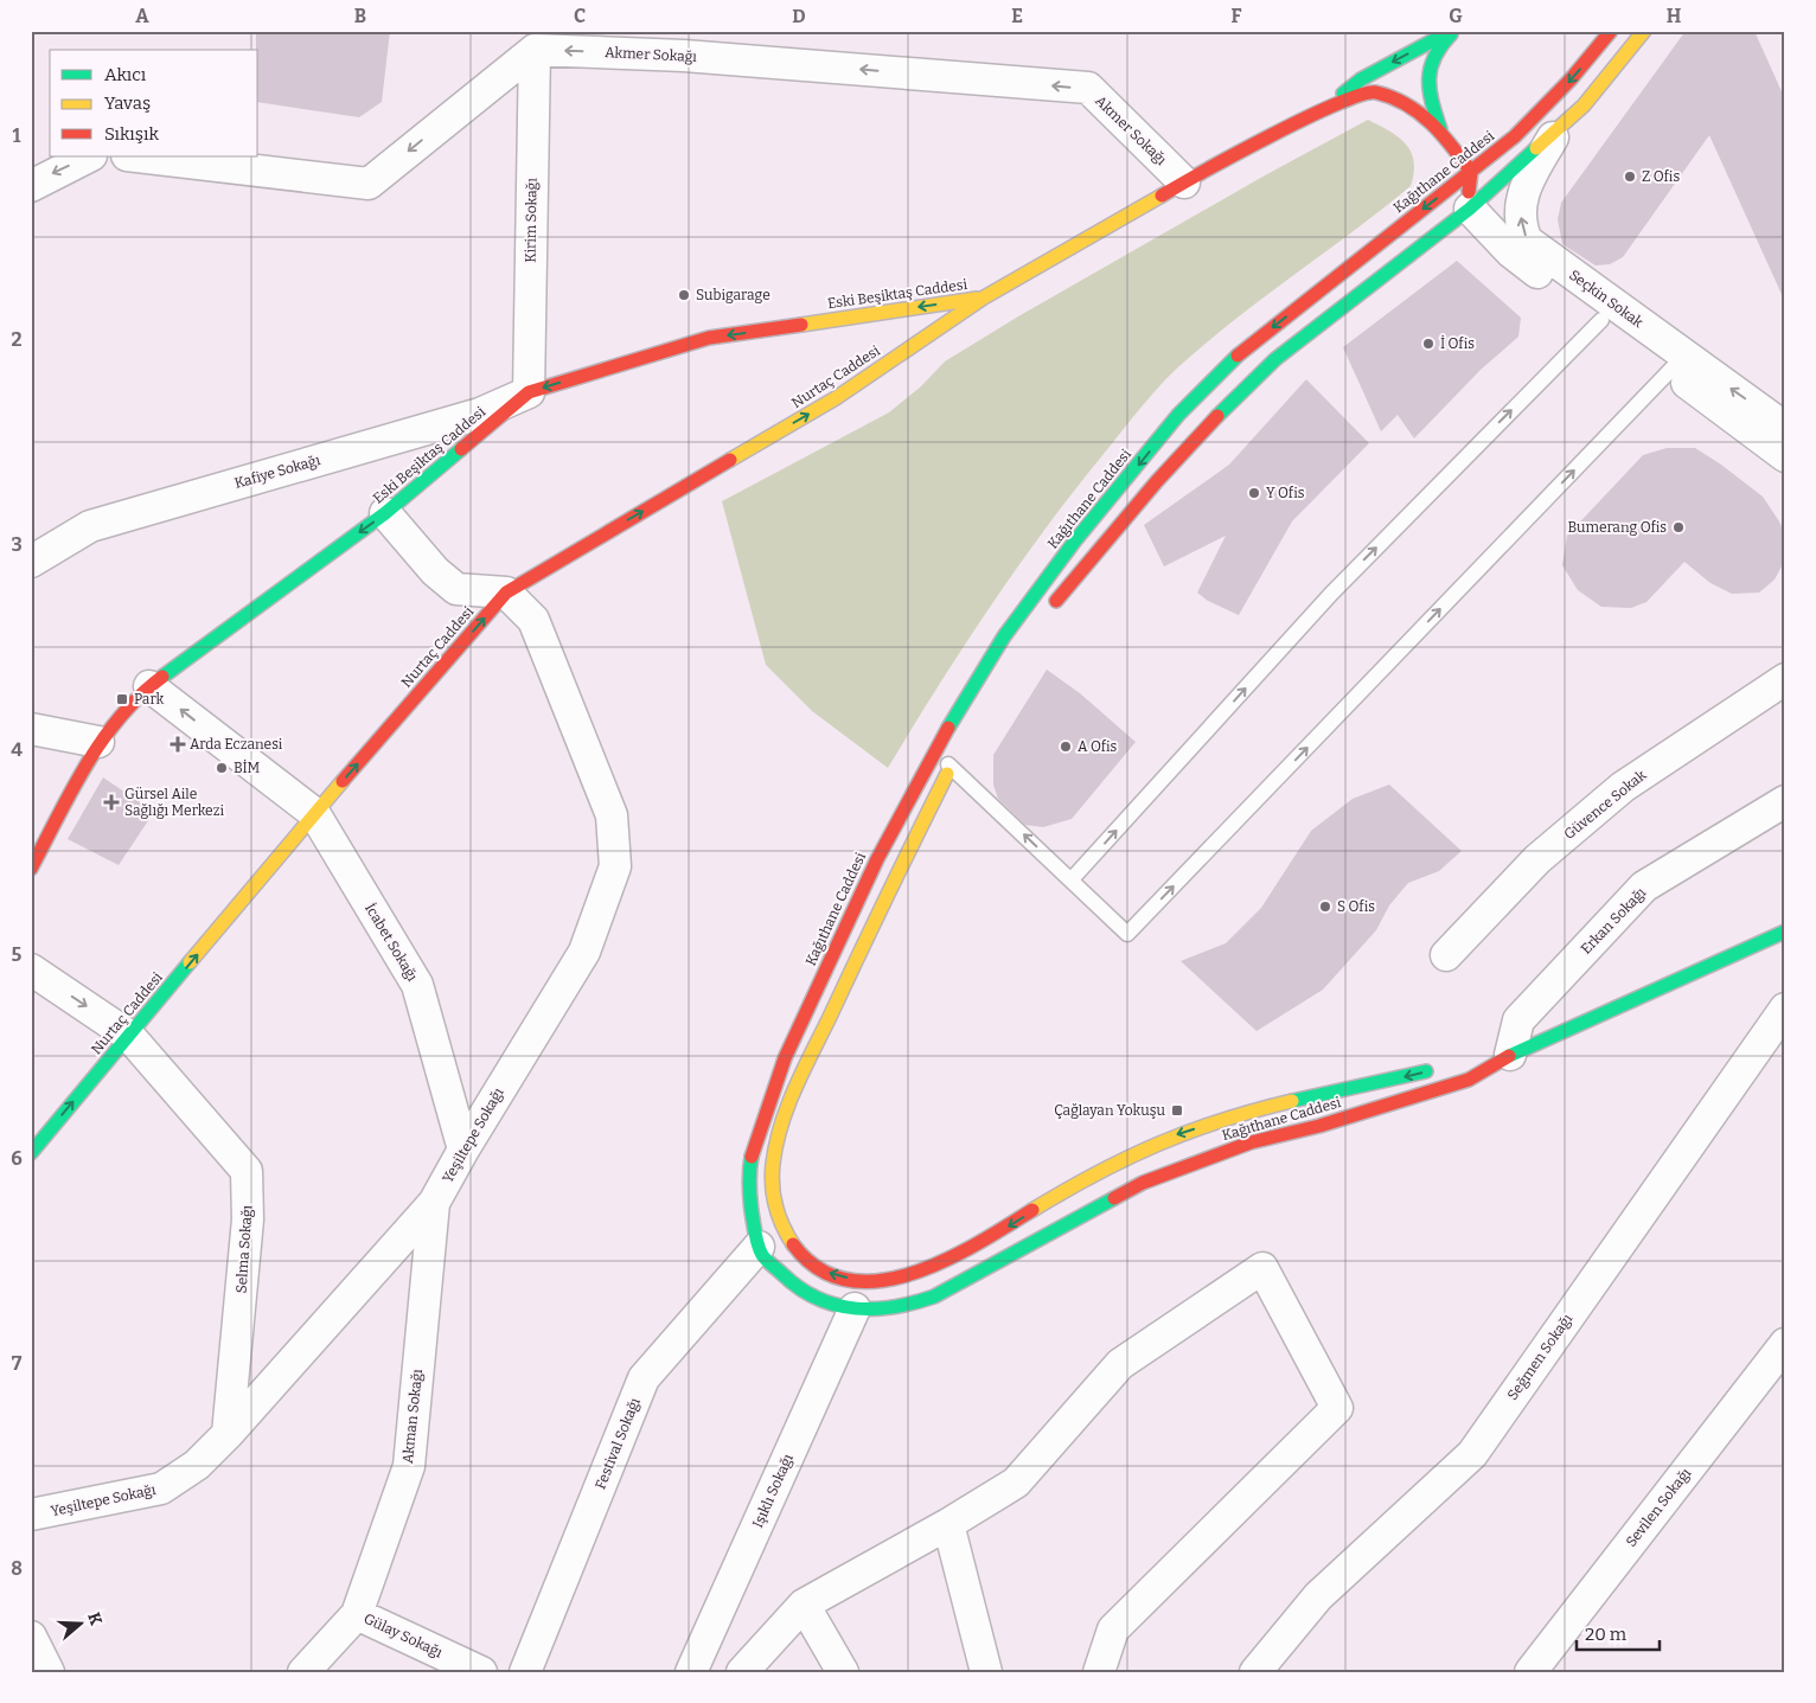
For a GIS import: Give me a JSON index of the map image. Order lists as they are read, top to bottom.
{
  "streets": {
    "main road": ["Kağıthane Caddesi", "Eski Beşiktaş Caddesi", "Nurtaç Caddesi"],
    "street": [
      "Akmer Sokağı",
      "Kirim Sokağı",
      "Seçkin Sokak",
      "Kafiye Sokağı",
      "Güvence Sokak",
      "Erkan Sokağı",
      "İcabet Sokağı",
      "Yeşiltepe Sokağı",
      "Selma Sokağı",
      "Seğmen Sokağı",
      "Akman Sokağı",
      "Festival Sokağı",
      "Işıklı Sokağı",
      "Sevilen Sokağı",
      "Gülay Sokağı"
    ]
  },
  "crossings": [
    ["Akmer Sokağı", "Kirim Sokağı"],
    ["Akmer Sokağı", "Nurtaç Caddesi"],
    ["Kağıthane Caddesi", "Erkan Sokağı"],
    ["Kağıthane Caddesi", "Festival Sokağı"],
    ["Kağıthane Caddesi", "Işıklı Sokağı"],
    ["Kirim Sokağı", "Eski Beşiktaş Caddesi"],
    ["Kirim Sokağı", "Kafiye Sokağı"],
    ["Eski Beşiktaş Caddesi", "Nurtaç Caddesi"],
    ["Eski Beşiktaş Caddesi", "Kafiye Sokağı"],
    ["Nurtaç Caddesi", "İcabet Sokağı"],
    ["Nurtaç Caddesi", "Yeşiltepe Sokağı"],
    ["Nurtaç Caddesi", "Selma Sokağı"],
    ["İcabet Sokağı", "Yeşiltepe Sokağı"],
    ["Yeşiltepe Sokağı", "Selma Sokağı"],
    ["Yeşiltepe Sokağı", "Akman Sokağı"],
    ["Akman Sokağı", "Gülay Sokağı"]
  ],
  "one_way": ["Akmer Sokağı", "Eski Beşiktaş Caddesi", "Nurtaç Caddesi"],
  "places": {
    "other": [
      "Z Ofis",
      "Subigarage",
      "İ Ofis",
      "Y Ofis",
      "Bumerang Ofis",
      "A Ofis",
      "BİM",
      "S Ofis"
    ],
    "transit": ["Park", "Çağlayan Yokuşu"],
    "health": ["Arda Eczanesi", "Gürsel Aile Sağlığı Merkezi"]
  },
  "legend": ["Akıcı", "Yavaş", "Sıkışık"],
  "scale_bar": "20 m",
  "north": "right",
  "grid": {
    "columns": [
      "A",
      "B",
      "C",
      "D",
      "E",
      "F",
      "G",
      "H"
    ],
    "rows": [
      "1",
      "2",
      "3",
      "4",
      "5",
      "6",
      "7",
      "8"
    ]
  }
}
